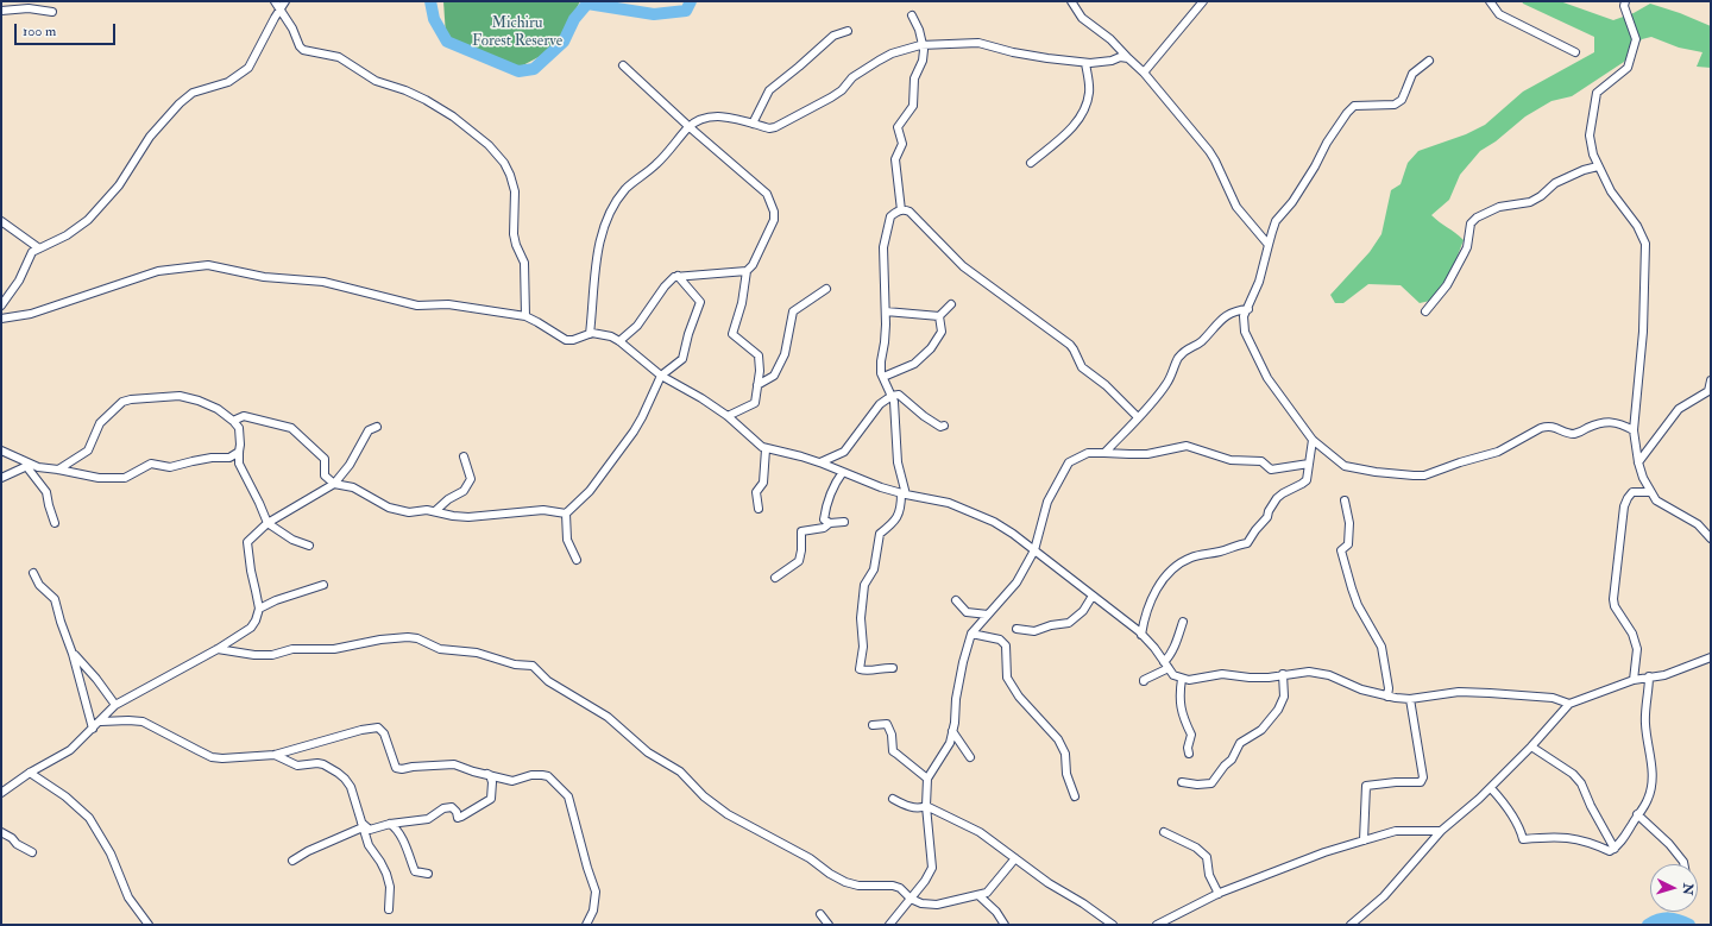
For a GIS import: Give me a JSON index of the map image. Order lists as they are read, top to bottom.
{
  "parks": ["Michiru Forest Reserve"],
  "scale_bar": "100 m",
  "north": "right"
}
